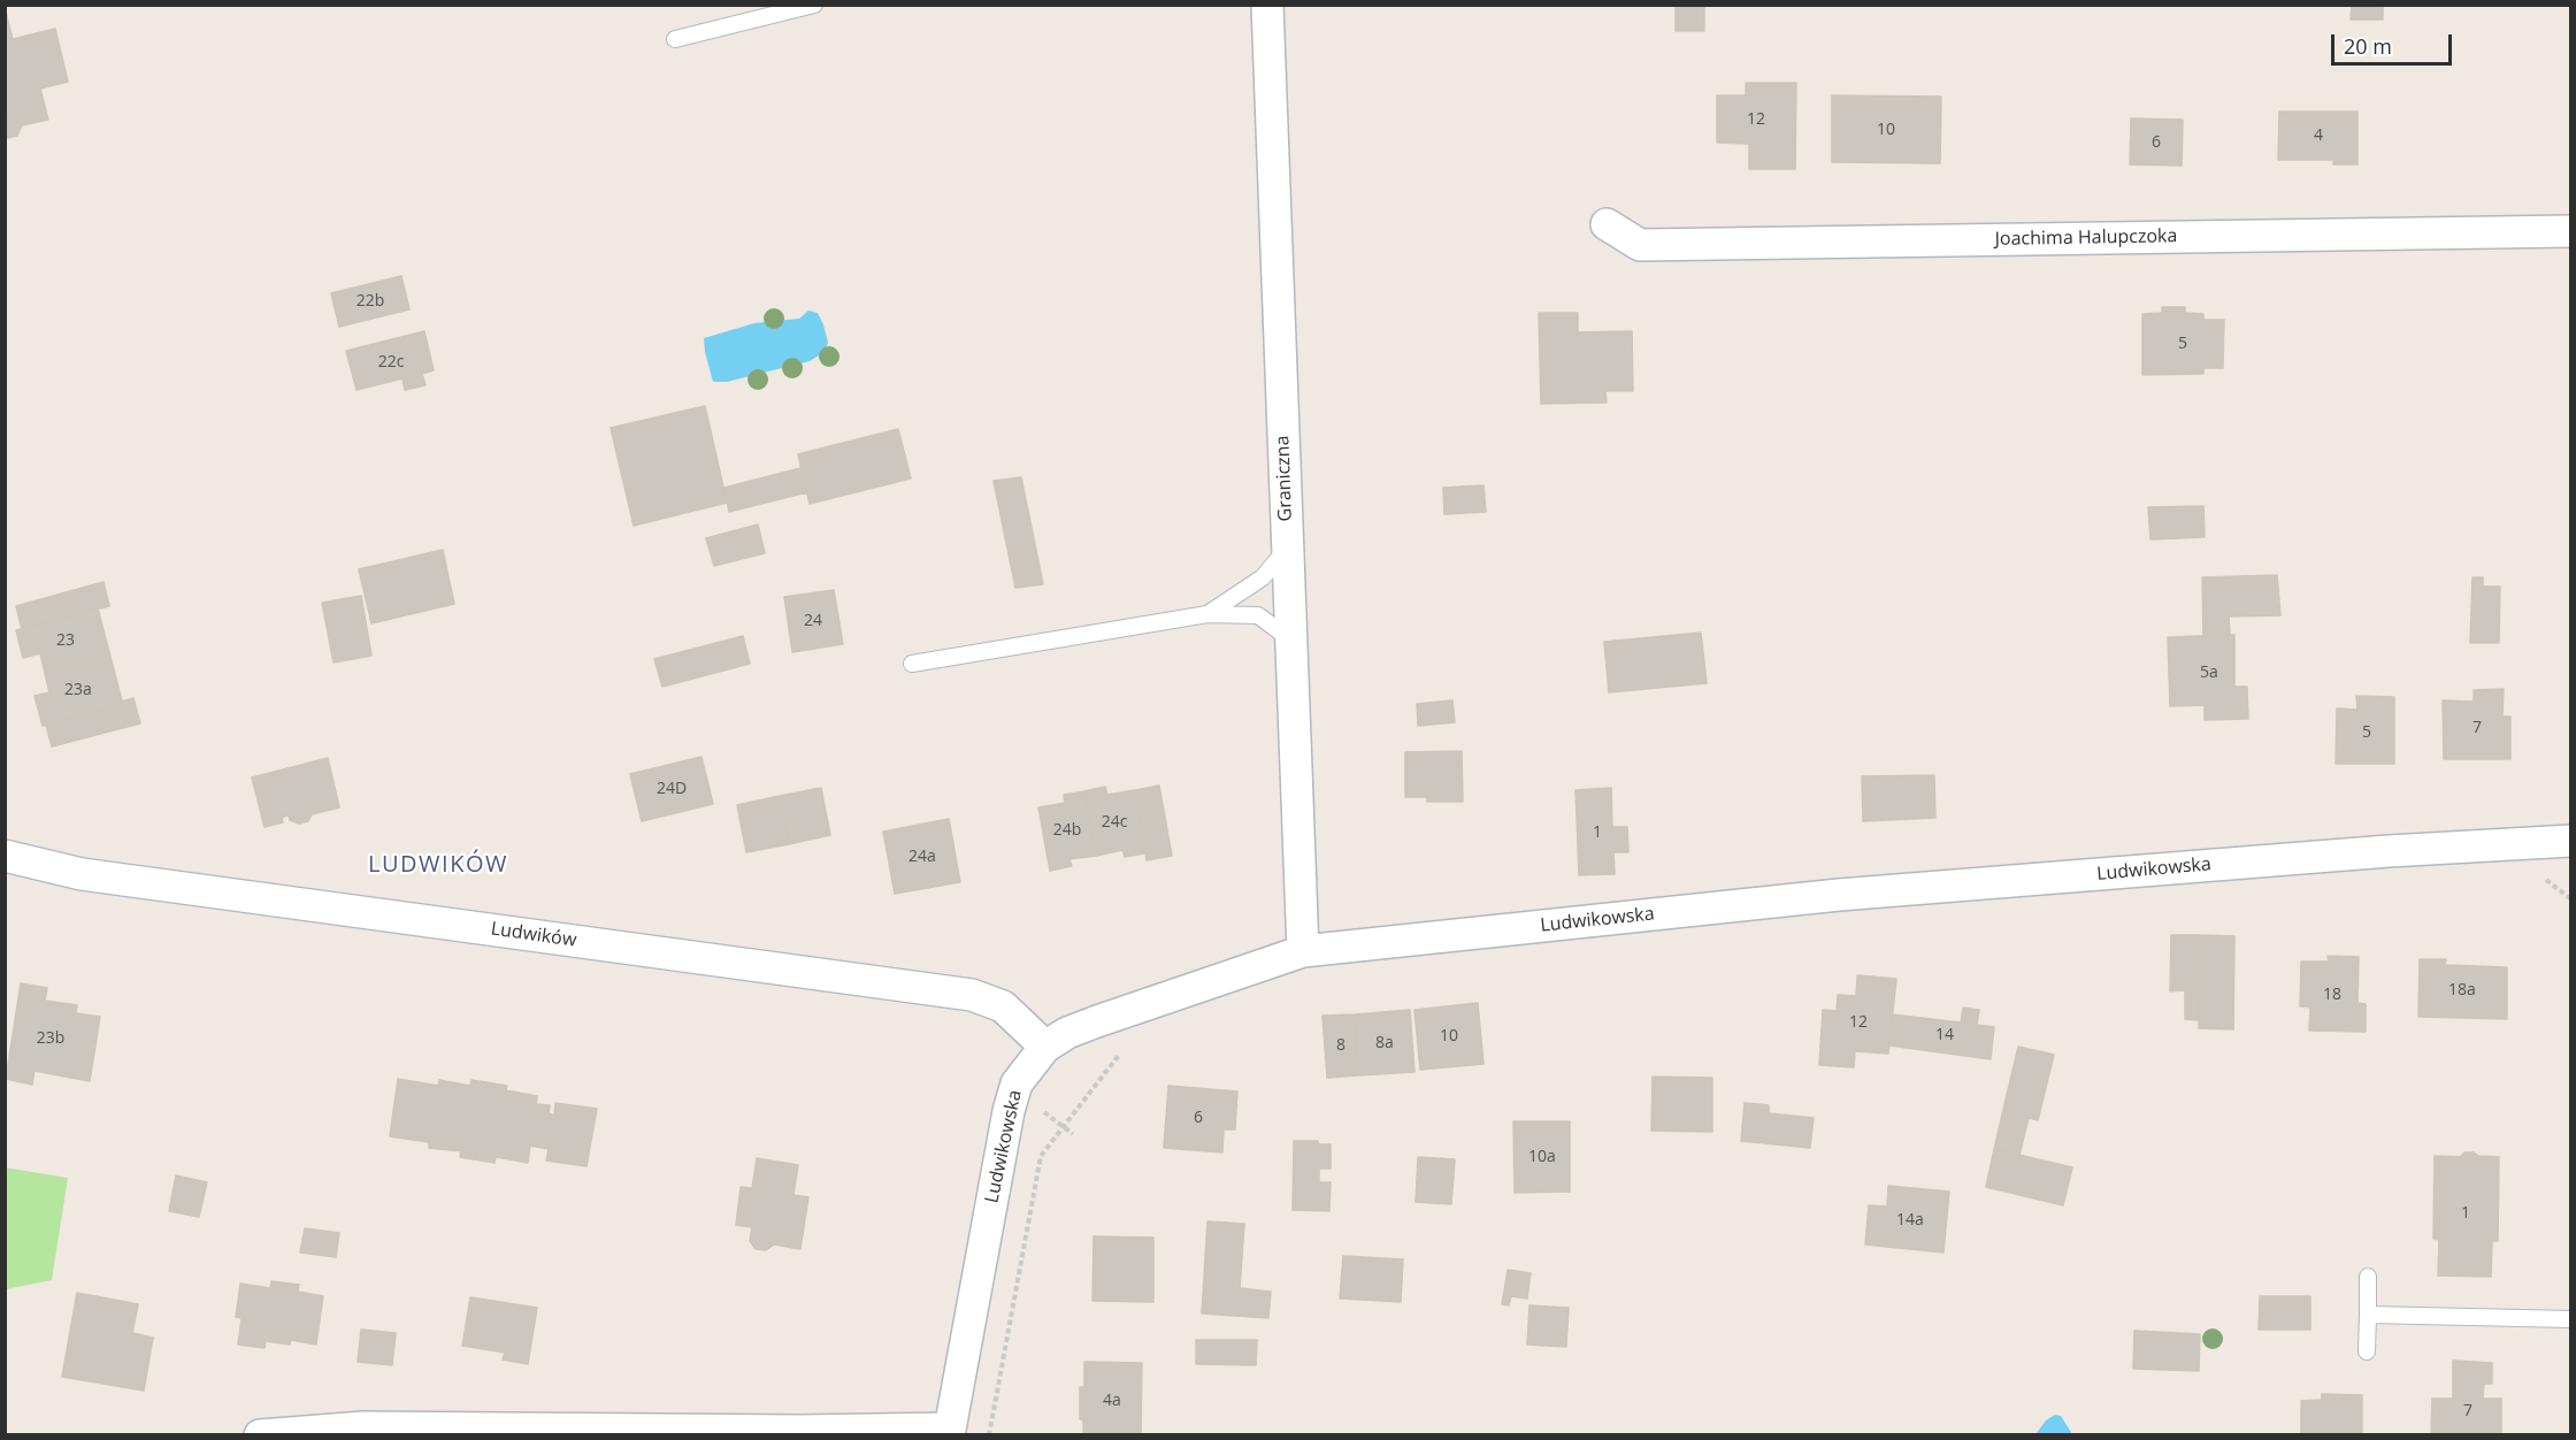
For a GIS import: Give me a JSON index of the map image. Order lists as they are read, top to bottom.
{
  "streets": {
    "street": [
      "Joachima Halupczoka",
      "Graniczna",
      "Ludwikowska",
      "Ludwików"
    ]
  },
  "crossings": [
    ["Graniczna", "Ludwikowska"],
    ["Ludwikowska", "Ludwików"]
  ],
  "districts": ["LUDWIKÓW"],
  "house_numbers": [
    "12",
    "10",
    "4",
    "6",
    "22b",
    "5",
    "22c",
    "24",
    "23",
    "5a",
    "23a",
    "7",
    "5",
    "24D",
    "24c",
    "24b",
    "1",
    "24a",
    "18a",
    "18",
    "12",
    "14",
    "10",
    "23b",
    "8a",
    "8",
    "6",
    "10a",
    "1",
    "14a",
    "4a",
    "7"
  ],
  "scale_bar": "20 m"
}
